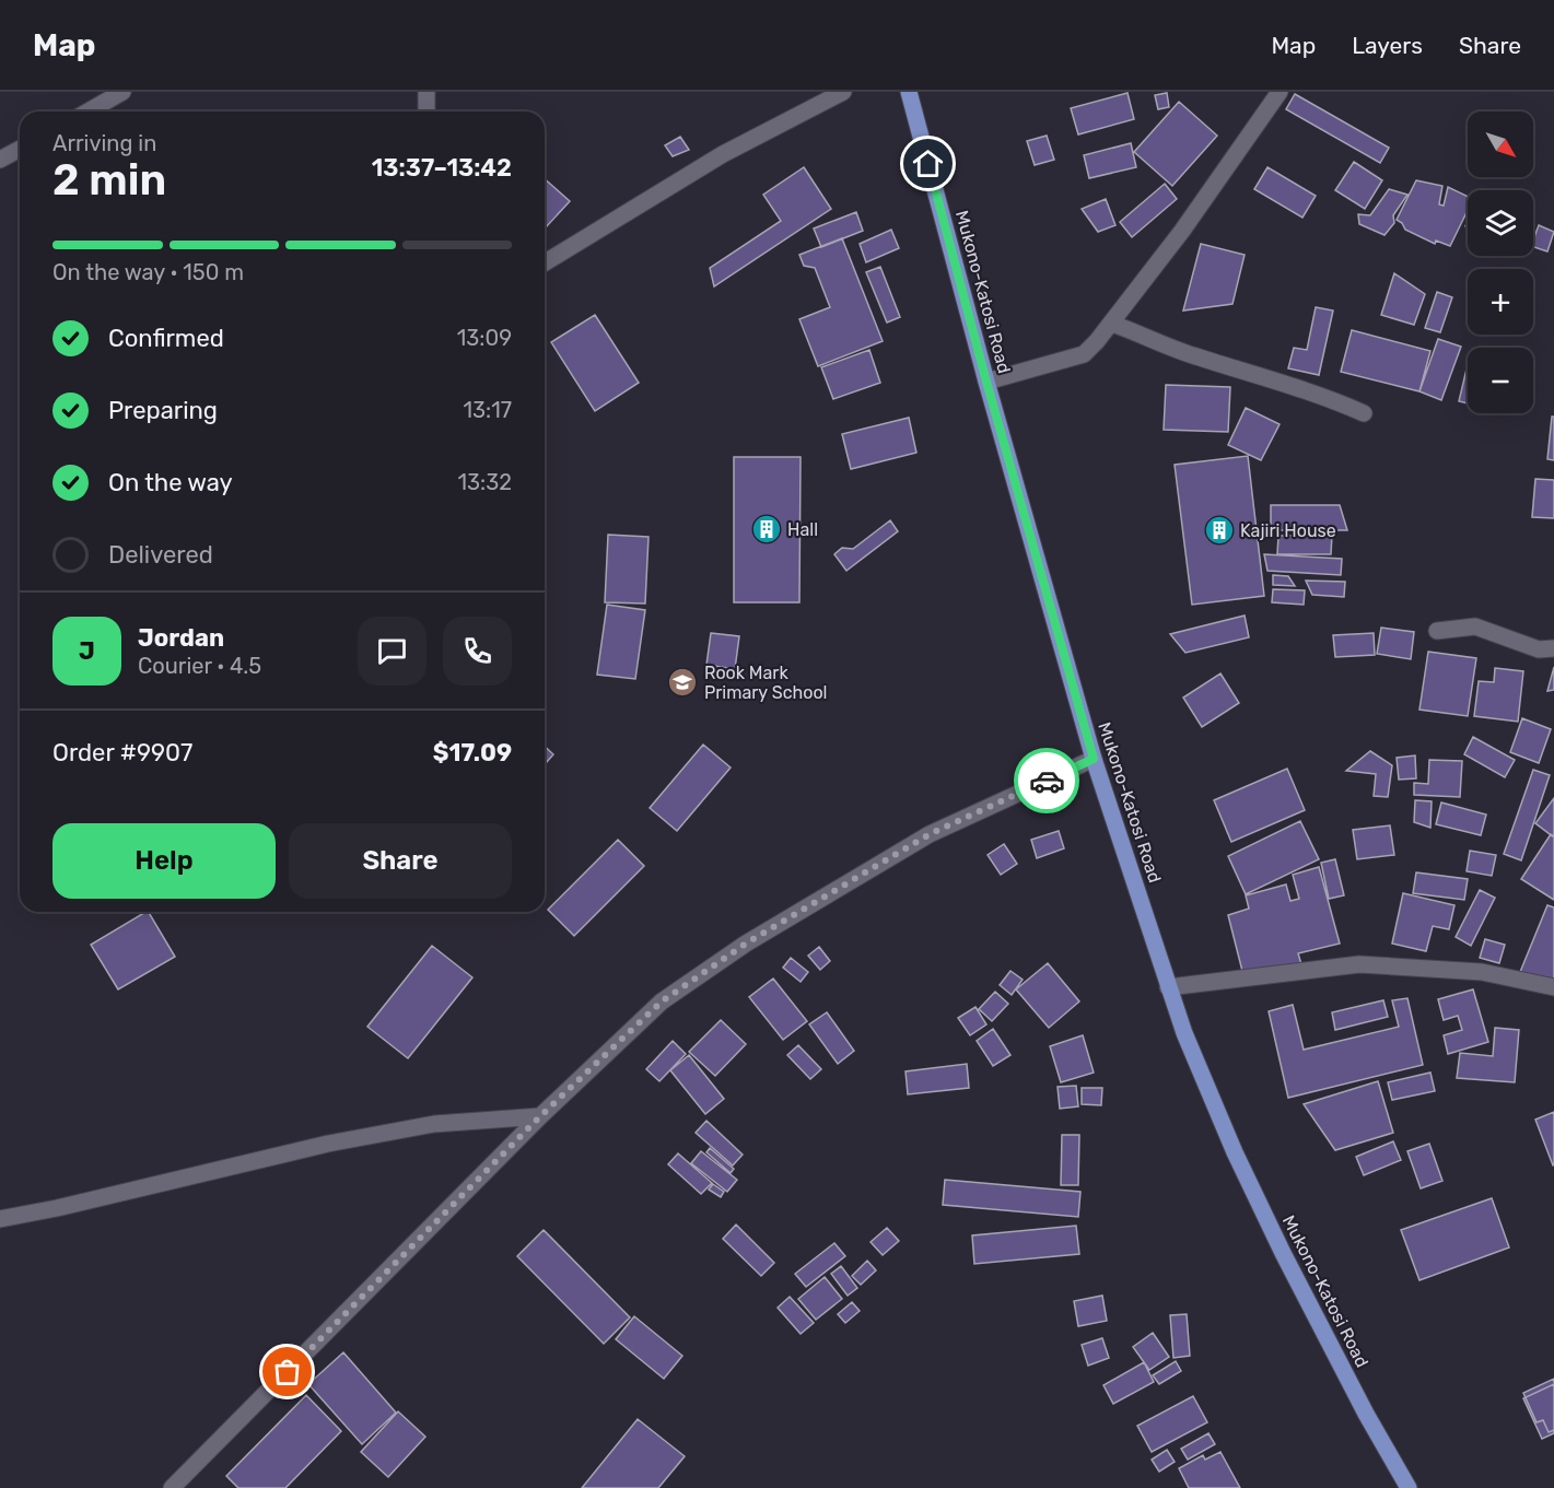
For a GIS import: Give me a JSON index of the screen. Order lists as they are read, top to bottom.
{
  "streets": {
    "main road": ["Mukono-Katosi Road"]
  },
  "places": {
    "building": ["Hall", "Kajiri House"],
    "school or university": ["Rook Mark Primary School"]
  },
  "north": "bottom right",
  "page": {
    "header": "Map",
    "nav": ["Map", "Layers", "Share"],
    "map_buttons": ["+", "−"],
    "heading": ["2 min", "Arriving in", "13:37–13:42"],
    "panel": [
      "Jordan",
      "Courier · 4.5",
      "Order #9907",
      "$17.09"
    ],
    "bar": "On the way · 150 m",
    "list": [
      ["Confirmed", "13:09"],
      ["Preparing", "13:17"],
      ["On the way", "13:32"],
      "Delivered"
    ],
    "round": "J",
    "buttons": ["Help", "Share"]
  }
}
